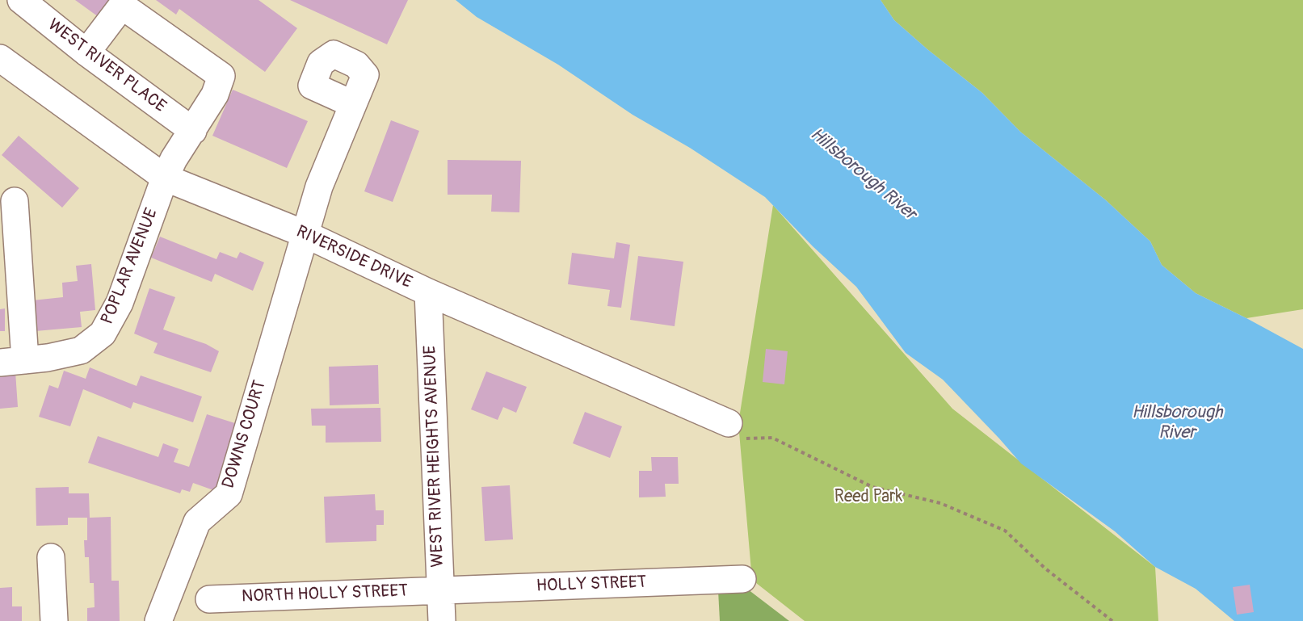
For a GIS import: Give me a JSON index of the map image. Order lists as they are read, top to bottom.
{
  "streets": {
    "street": [
      "WEST RIVER PLACE",
      "RIVERSIDE DRIVE",
      "POPLAR AVENUE",
      "DOWNS COURT",
      "WEST RIVER HEIGHTS AVENUE",
      "HOLLY STREET",
      "NORTH HOLLY STREET"
    ]
  },
  "crossings": [
    ["WEST RIVER PLACE", "POPLAR AVENUE"],
    ["RIVERSIDE DRIVE", "POPLAR AVENUE"],
    ["RIVERSIDE DRIVE", "DOWNS COURT"],
    ["RIVERSIDE DRIVE", "WEST RIVER HEIGHTS AVENUE"],
    ["WEST RIVER HEIGHTS AVENUE", "HOLLY STREET"],
    ["WEST RIVER HEIGHTS AVENUE", "NORTH HOLLY STREET"],
    ["HOLLY STREET", "NORTH HOLLY STREET"]
  ],
  "water": ["Hillsborough River"],
  "parks": ["Reed Park"]
}
